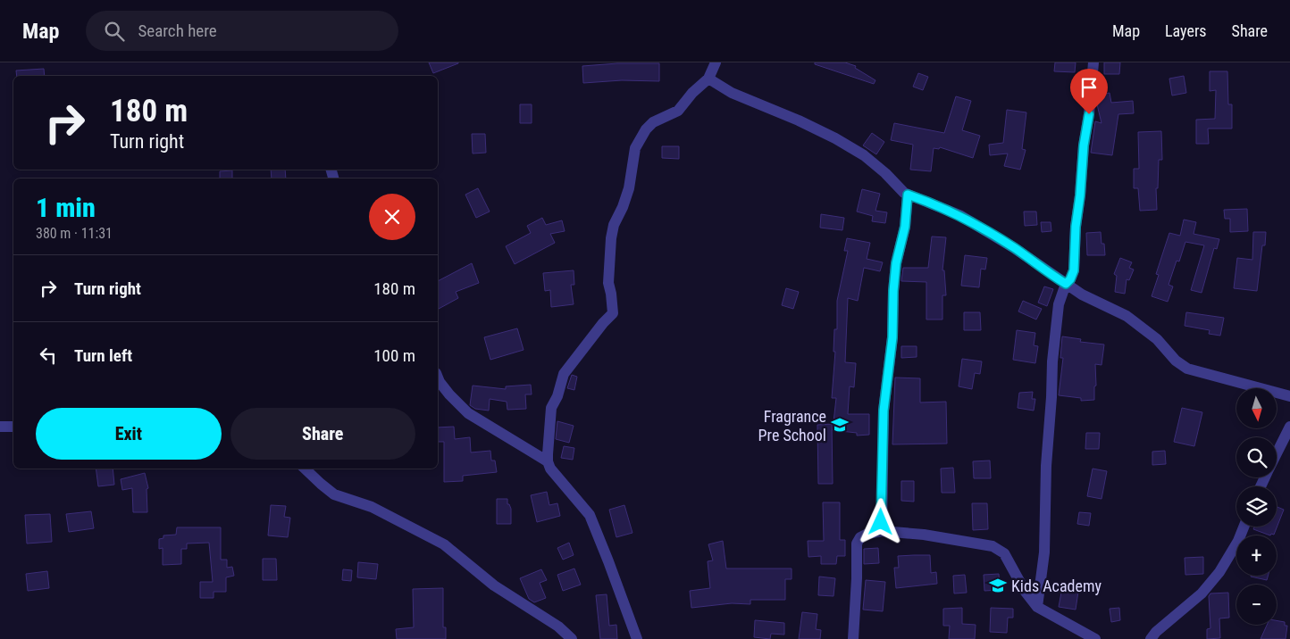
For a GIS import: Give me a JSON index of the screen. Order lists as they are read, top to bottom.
{
  "places": {
    "school or university": ["Fragrance Pre School", "Kids Academy"]
  },
  "north": "bottom",
  "page": {
    "header": "Map",
    "search": "Search here",
    "nav": ["Map", "Layers", "Share"],
    "turn": ["180 m", "Turn right"],
    "heading": ["1 min", "380 m · 11:31"],
    "list": [
      {
        "name": "Turn right",
        "value": "180 m"
      },
      {
        "name": "Turn left",
        "value": "100 m"
      }
    ],
    "map_buttons": ["+", "−"],
    "buttons": ["Exit", "Share"]
  }
}
